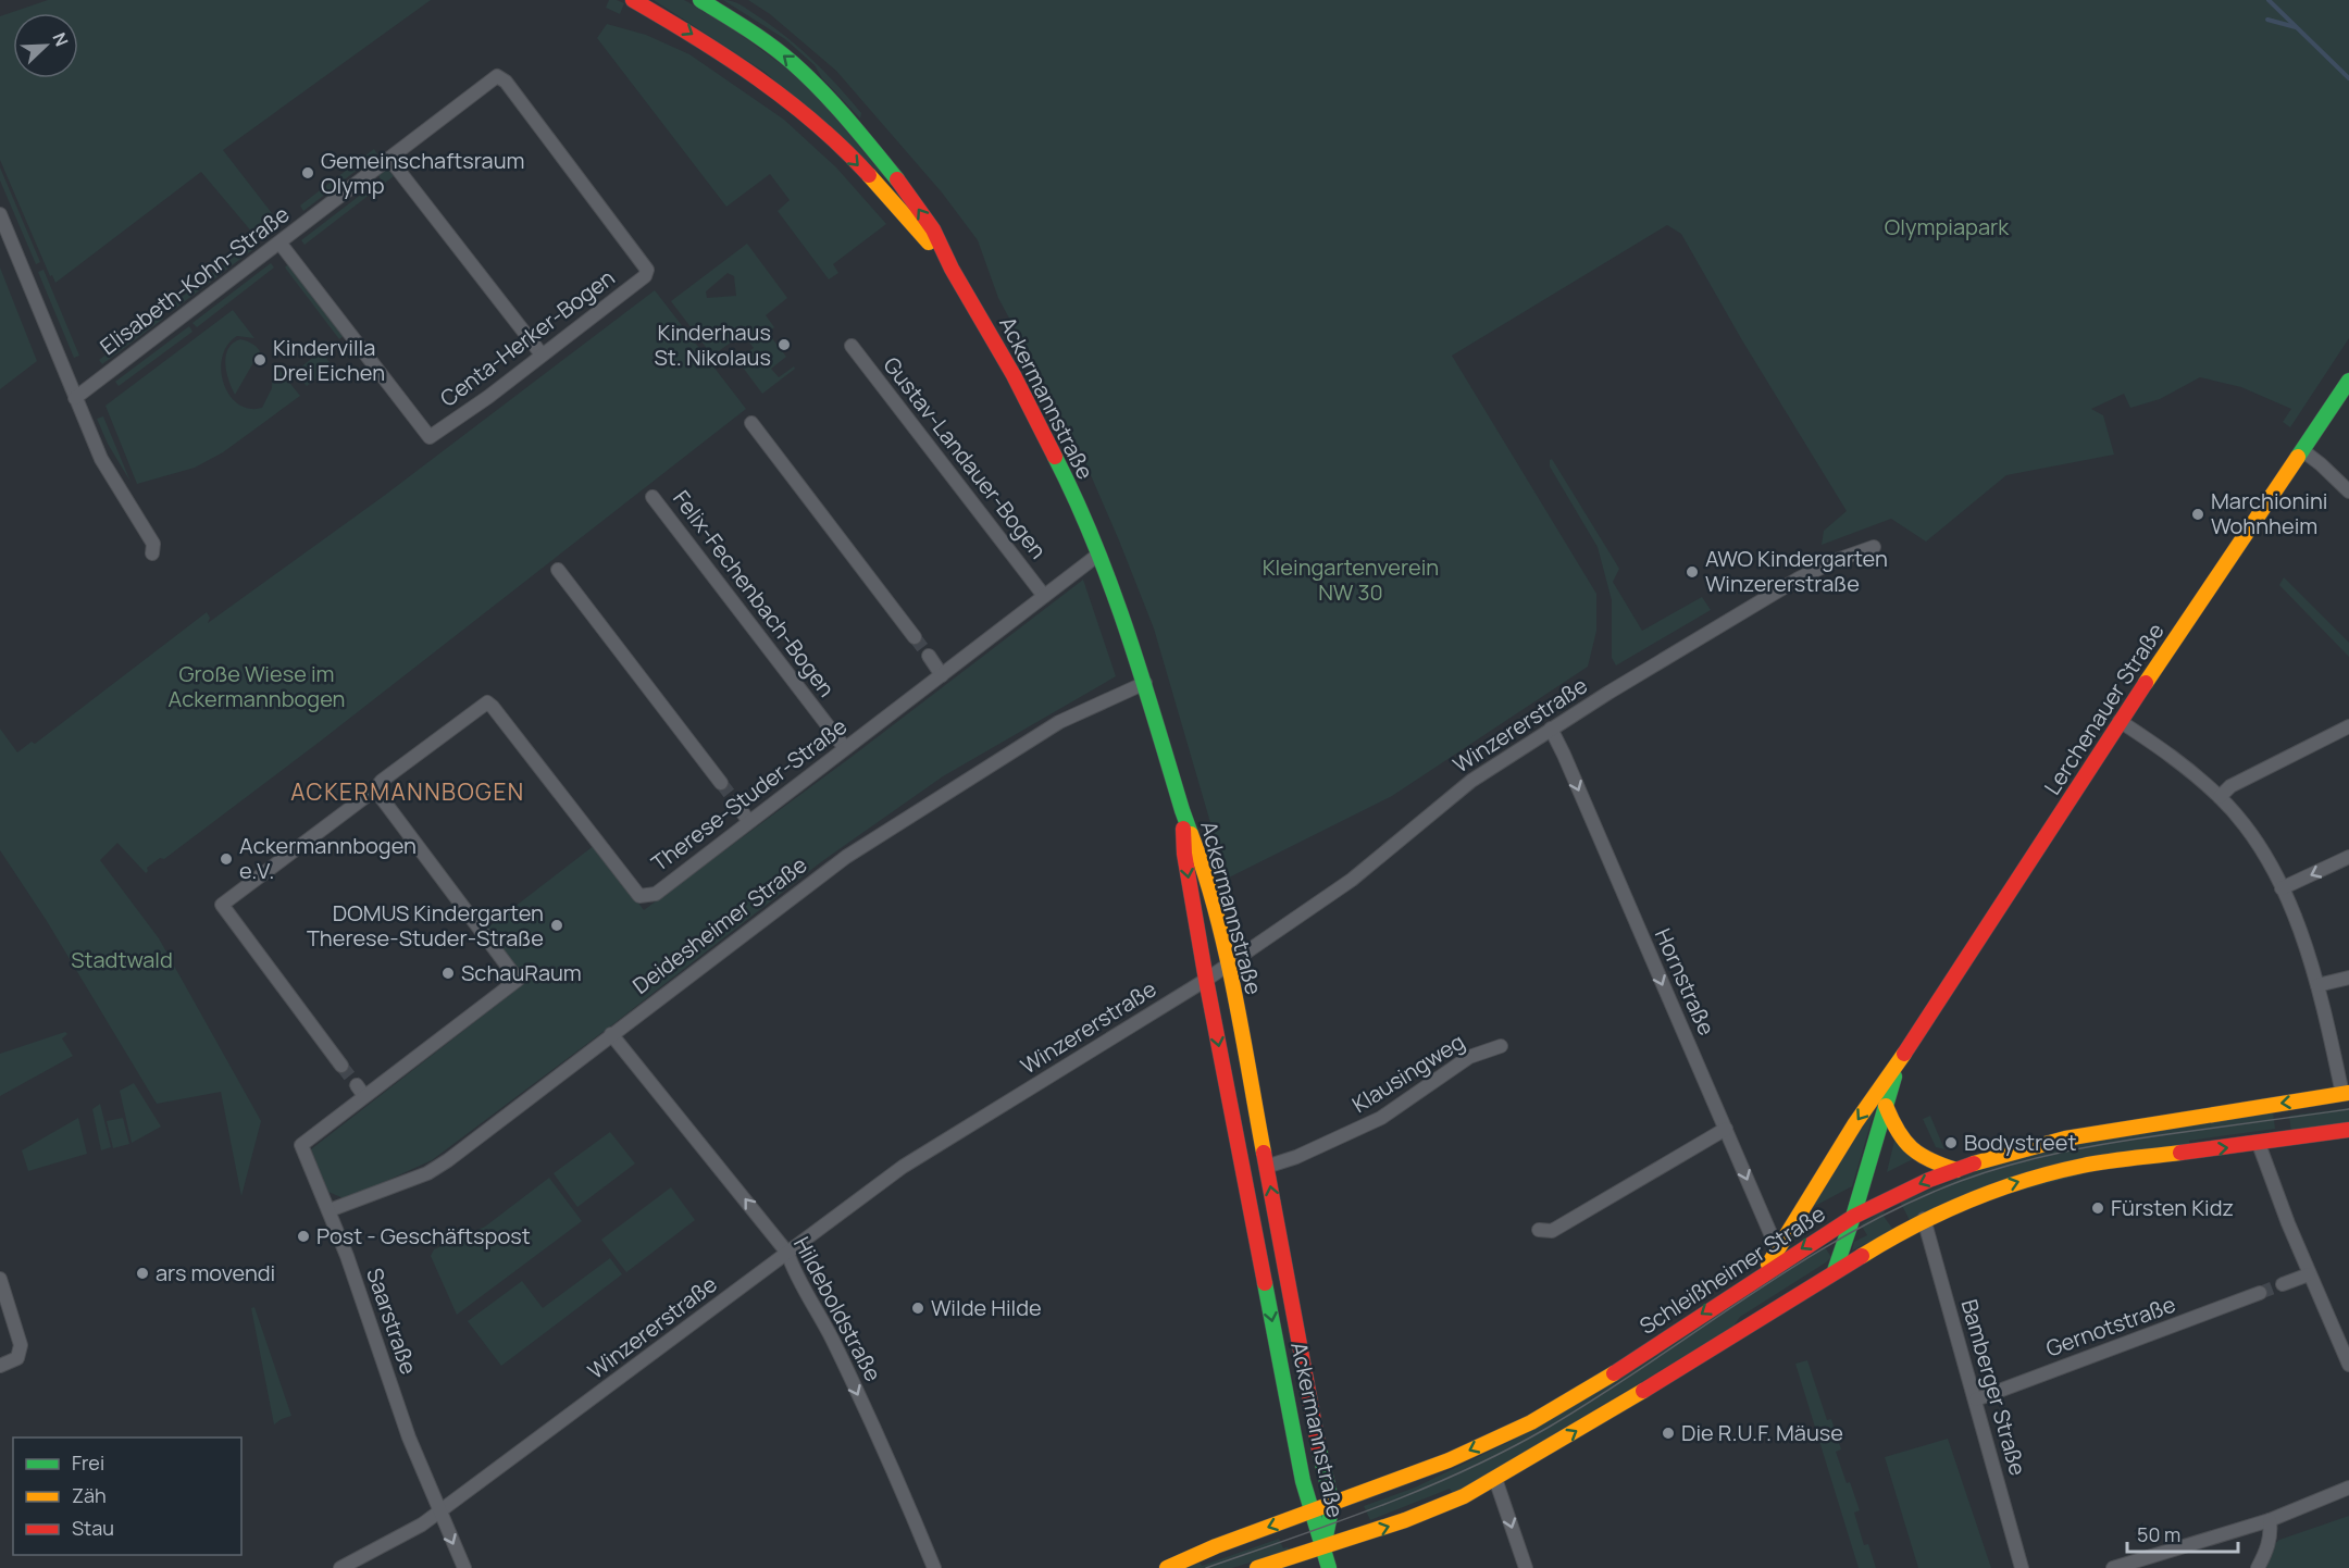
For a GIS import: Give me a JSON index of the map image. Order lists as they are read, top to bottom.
{
  "streets": {
    "main road": ["Ackermannstraße", "Lerchenauer Straße", "Schleißheimer Straße"],
    "street": [
      "Elisabeth-Kohn-Straße",
      "Centa-Herker-Bogen",
      "Gustav-Landauer-Bogen",
      "Felix-Fechenbach-Bogen",
      "Winzererstraße",
      "Therese-Studer-Straße",
      "Deidesheimer Straße",
      "Hornstraße",
      "Klausingweg",
      "Hildeboldstraße",
      "Saarstraße",
      "Gernotstraße",
      "Bamberger Straße"
    ]
  },
  "crossings": [
    ["Elisabeth-Kohn-Straße", "Centa-Herker-Bogen"],
    ["Ackermannstraße", "Winzererstraße"],
    ["Ackermannstraße", "Therese-Studer-Straße"],
    ["Ackermannstraße", "Deidesheimer Straße"],
    ["Ackermannstraße", "Klausingweg"],
    ["Ackermannstraße", "Schleißheimer Straße"],
    ["Gustav-Landauer-Bogen", "Therese-Studer-Straße"],
    ["Felix-Fechenbach-Bogen", "Therese-Studer-Straße"],
    ["Lerchenauer Straße", "Hornstraße"],
    ["Lerchenauer Straße", "Schleißheimer Straße"],
    ["Winzererstraße", "Hornstraße"],
    ["Winzererstraße", "Hildeboldstraße"],
    ["Winzererstraße", "Saarstraße"],
    ["Therese-Studer-Straße", "Saarstraße"],
    ["Deidesheimer Straße", "Hildeboldstraße"],
    ["Deidesheimer Straße", "Saarstraße"],
    ["Gernotstraße", "Bamberger Straße"]
  ],
  "one_way": ["Hornstraße"],
  "districts": ["ACKERMANNBOGEN"],
  "parks": [
    "Olympiapark",
    "Kleingartenverein NW 30",
    "Große Wiese im Ackermannbogen",
    "Stadtwald"
  ],
  "places": [
    "Gemeinschaftsraum Olymp",
    "Kinderhaus St. Nikolaus",
    "Kindervilla Drei Eichen",
    "Marchionini Wohnheim",
    "AWO Kindergarten Winzererstraße",
    "Ackermannbogen e.V.",
    "DOMUS Kindergarten Therese-Studer-Straße",
    "SchauRaum",
    "Bodystreet",
    "Fürsten Kidz",
    "Post - Geschäftspost",
    "ars movendi",
    "Wilde Hilde",
    "Die R.U.F. Mäuse"
  ],
  "legend": ["Frei", "Zäh", "Stau"],
  "scale_bar": "50 m",
  "north": "top right"
}
